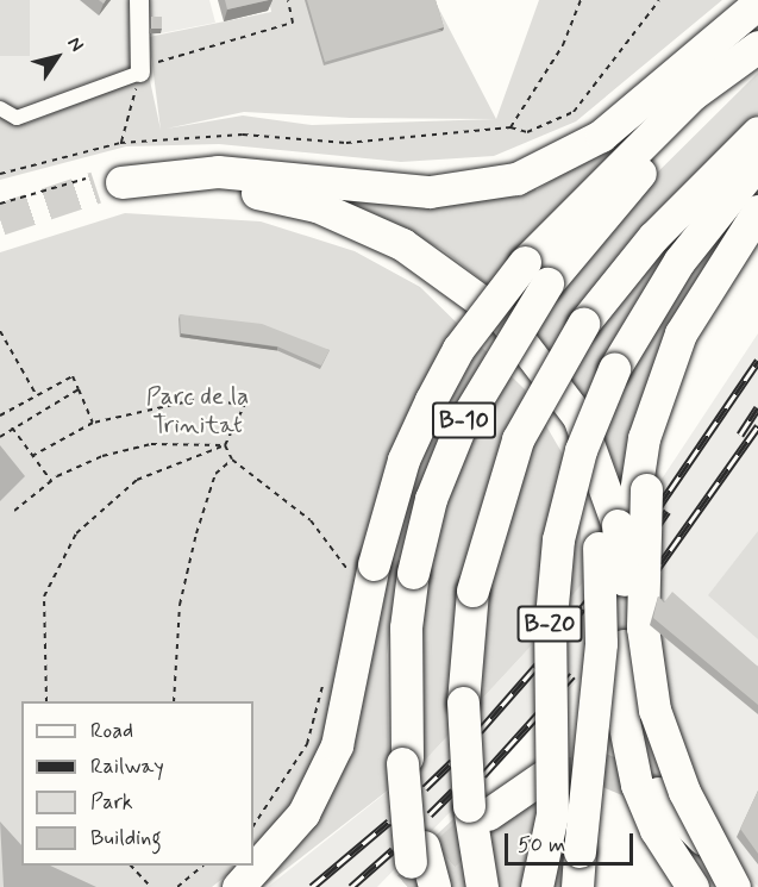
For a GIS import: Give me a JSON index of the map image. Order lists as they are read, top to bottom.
{
  "streets": {
    "highway": ["B-10", "B-20"]
  },
  "parks": ["Parc de la Trinitat"],
  "legend": [
    "Road",
    "Railway",
    "Park",
    "Building"
  ],
  "scale_bar": "50 m",
  "north": "top right"
}
